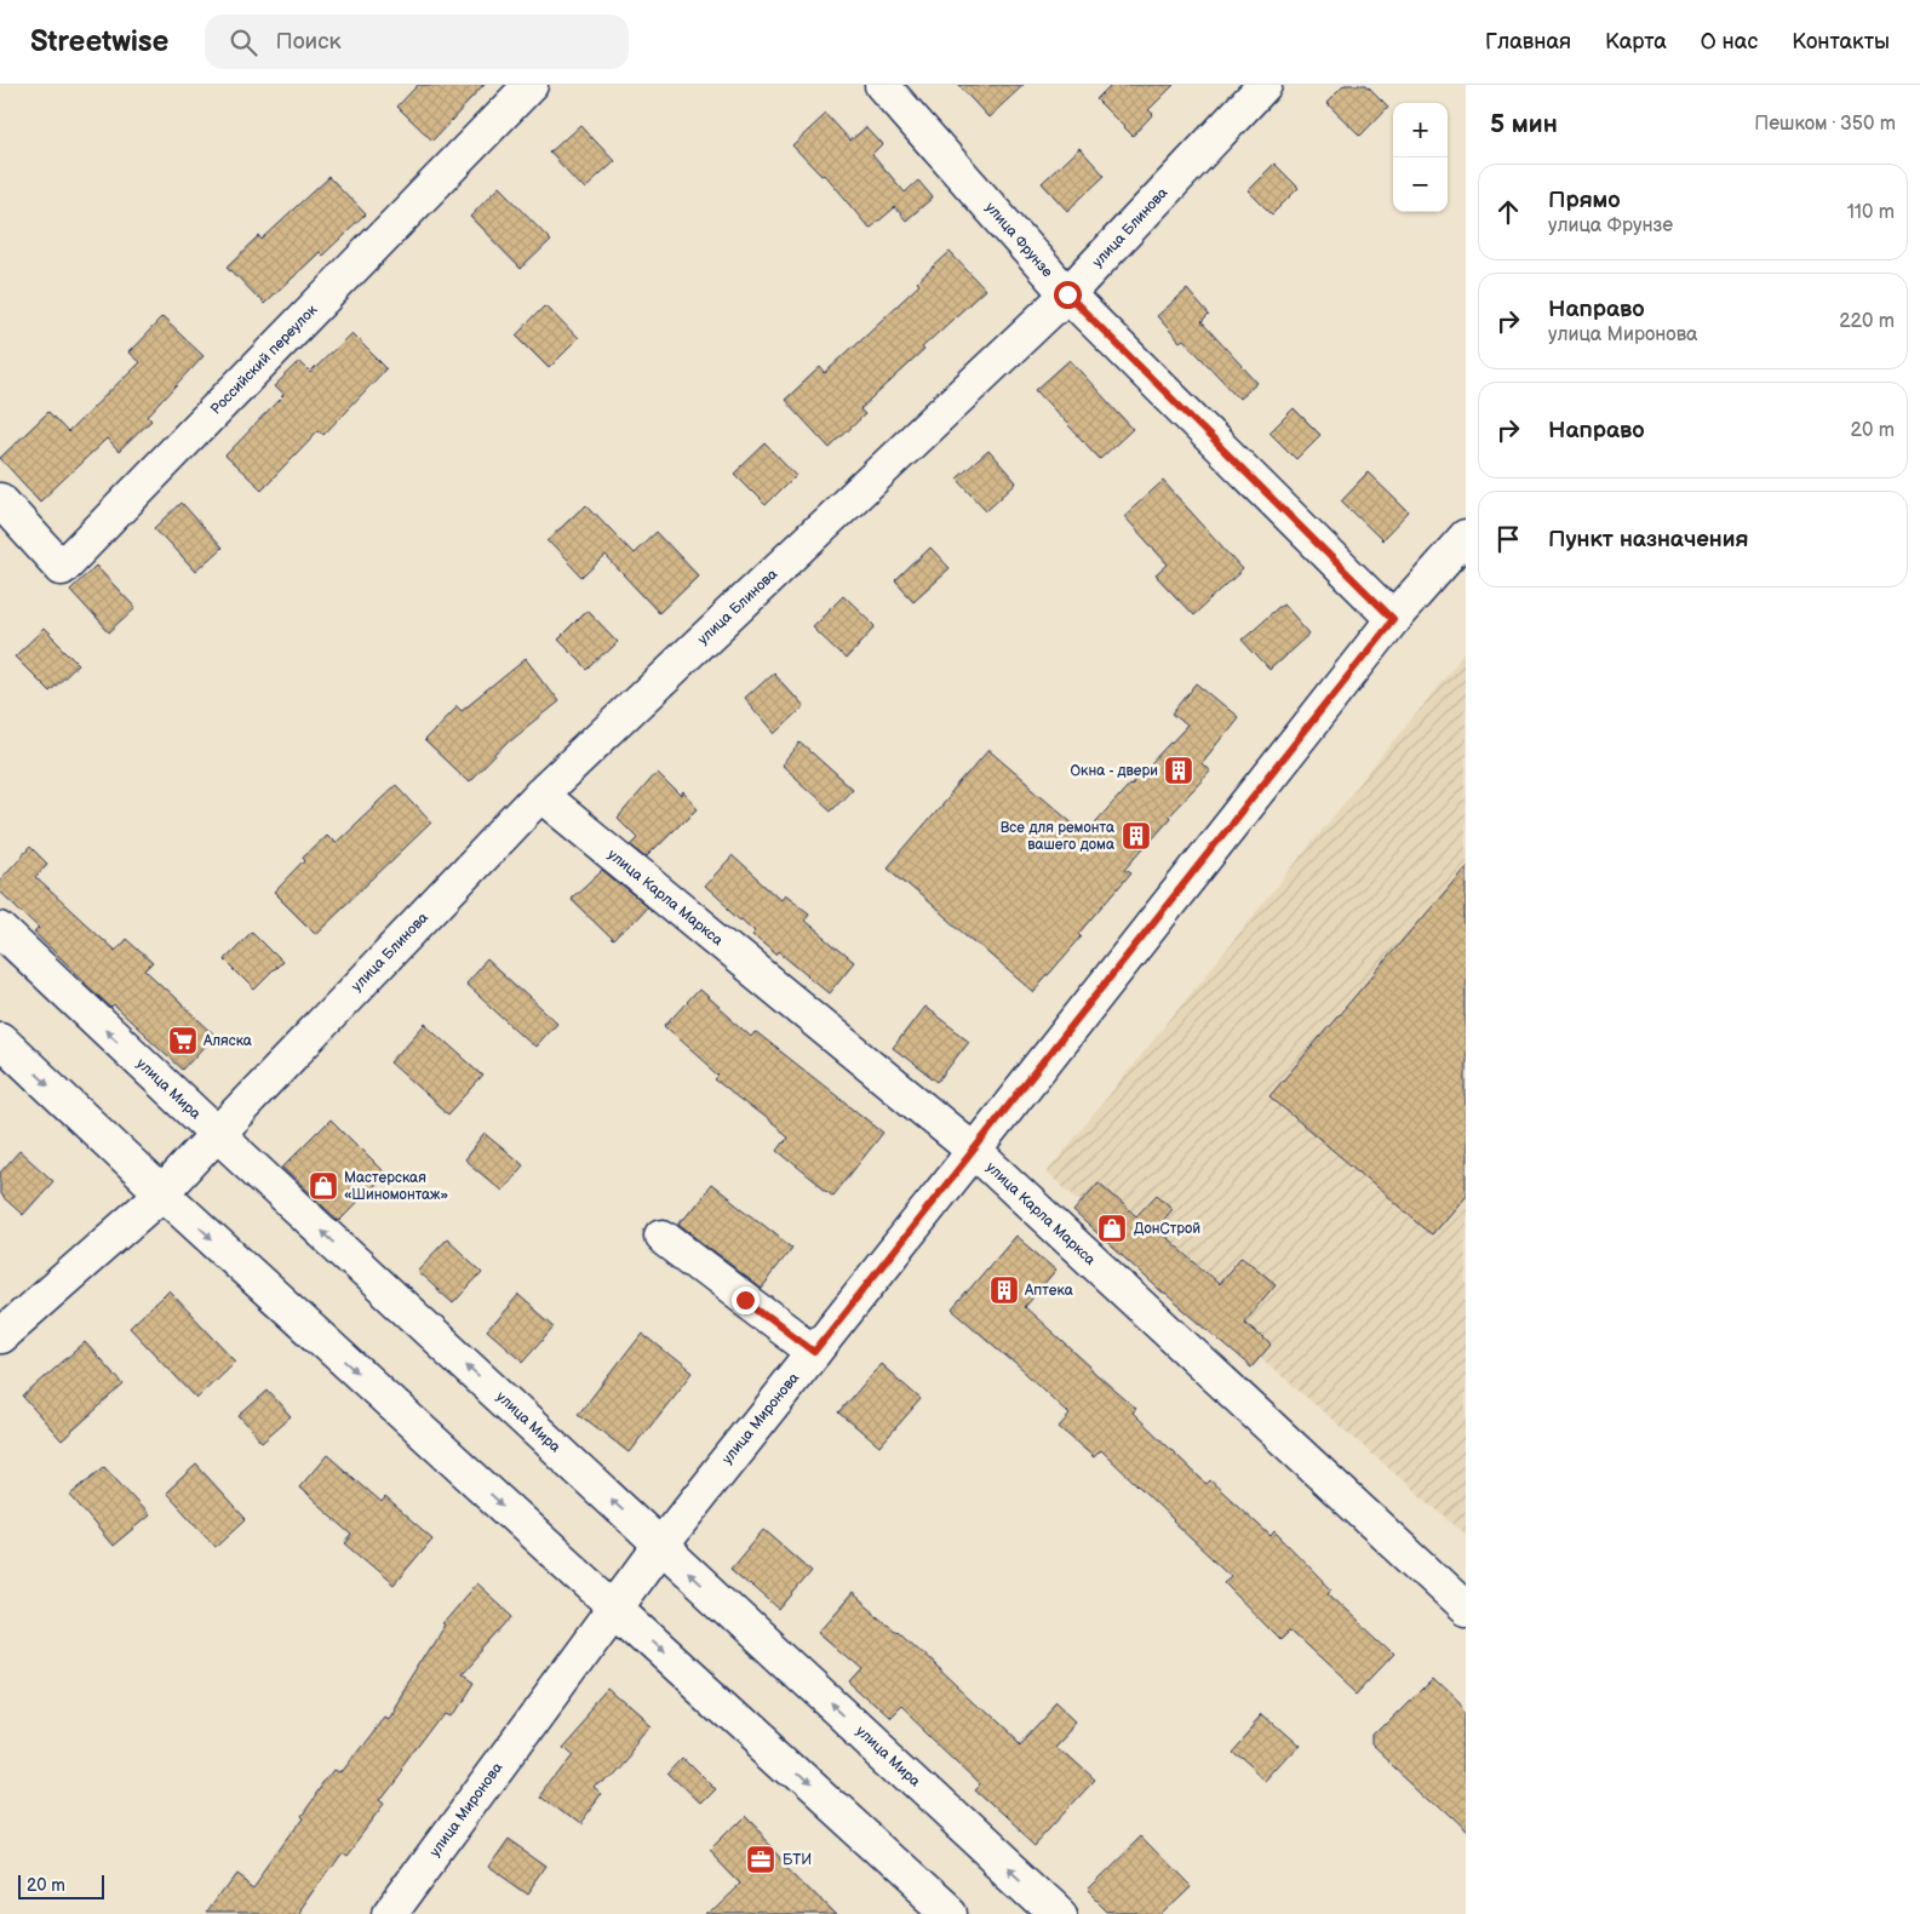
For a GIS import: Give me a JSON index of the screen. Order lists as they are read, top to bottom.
{
  "streets": {
    "street": [
      "улица Блинова",
      "улица Фрунзе",
      "Российский переулок",
      "улица Карла Маркса",
      "улица Мира",
      "улица Миронова"
    ]
  },
  "crossings": [
    ["улица Блинова", "улица Фрунзе"],
    ["улица Блинова", "улица Карла Маркса"],
    ["улица Блинова", "улица Мира"],
    ["улица Фрунзе", "улица Миронова"],
    ["улица Карла Маркса", "улица Миронова"],
    ["улица Мира", "улица Миронова"]
  ],
  "places": {
    "building": ["Окна - двери", "Все для ремонта вашего дома", "Аптека"],
    "supermarket": ["Аляска"],
    "shop": ["Мастерская «Шиномонтаж»", "ДонСтрой"],
    "office": ["БТИ"]
  },
  "scale_bar": "20 m",
  "page": {
    "header": "Streetwise",
    "search": "Поиск",
    "nav": [
      "Главная",
      "Карта",
      "О нас",
      "Контакты"
    ],
    "heading": ["5 мин", "Пешком · 350 m"],
    "map_buttons": ["+", "−"],
    "list": [
      ["Прямо", "улица Фрунзе", "110 m"],
      ["Направо", "улица Миронова", "220 m"],
      ["Направо", "20 m"],
      "Пункт назначения"
    ],
    "scale": "20 m"
  }
}
